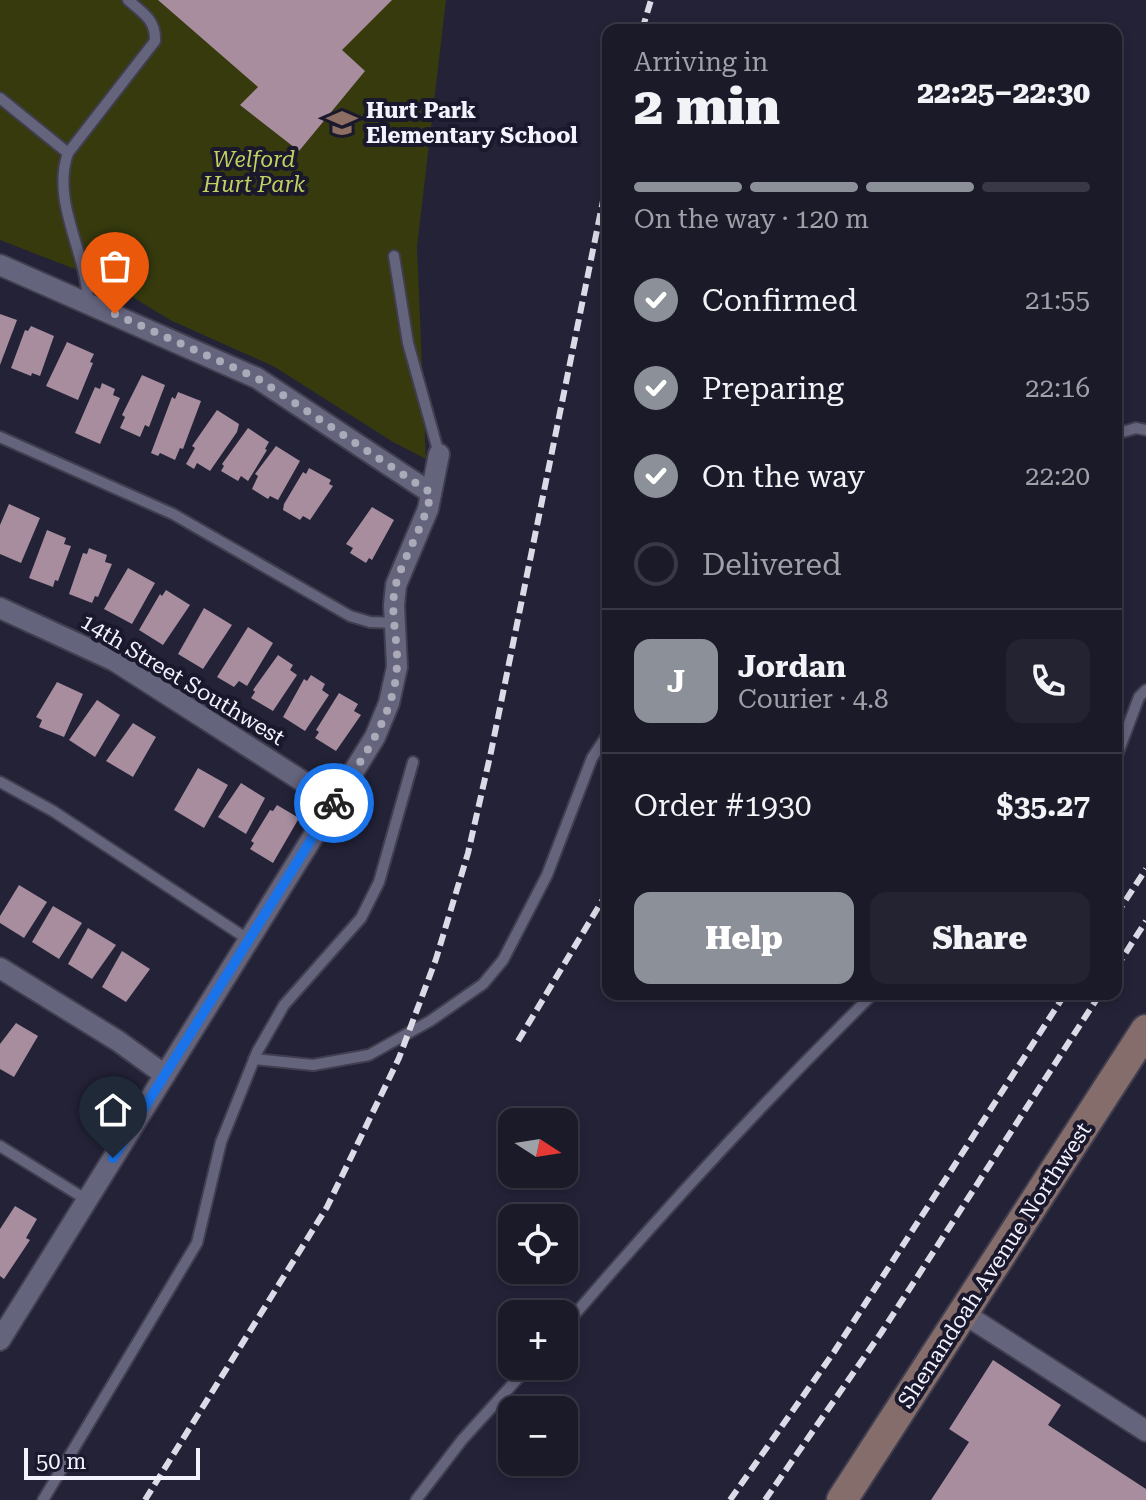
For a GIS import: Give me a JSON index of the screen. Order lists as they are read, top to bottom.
{
  "streets": {
    "street": ["14th Street Southwest", "Shenandoah Avenue Northwest"]
  },
  "parks": ["Welford Hurt Park"],
  "places": {
    "school or university": ["Hurt Park Elementary School"]
  },
  "scale_bar": "50 m",
  "north": "right",
  "page": {
    "heading": ["2 min", "Arriving in", "22:25–22:30"],
    "panel": [
      "Jordan",
      "Courier · 4.8",
      "Order #1930",
      "$35.27"
    ],
    "bar": "On the way · 120 m",
    "list": [
      ["Confirmed", "21:55"],
      ["Preparing", "22:16"],
      ["On the way", "22:20"],
      "Delivered"
    ],
    "round": "J",
    "buttons": ["Help", "Share"],
    "map_buttons": ["+", "−"],
    "scale": "50 m"
  }
}
